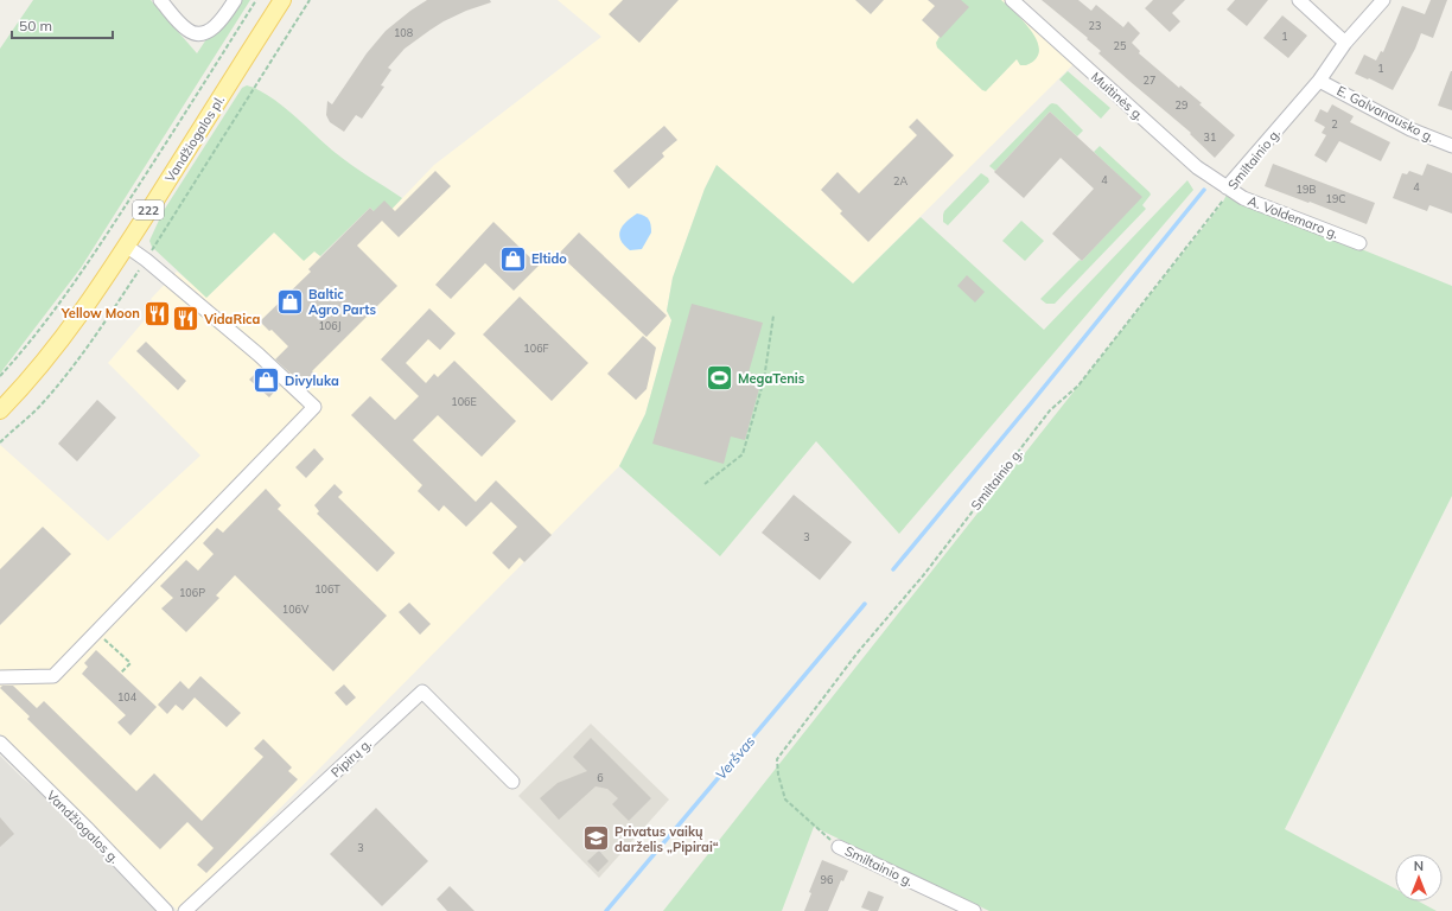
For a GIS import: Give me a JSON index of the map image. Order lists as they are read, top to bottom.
{
  "streets": {
    "main road": ["Vandžiogalos pl.", "222"],
    "street": [
      "Muitinės g.",
      "E. Galvanausko g.",
      "Smiltainio g.",
      "A. Voldemaro g.",
      "Pipirų g.",
      "Vandžiogalos g."
    ]
  },
  "crossings": [
    ["Muitinės g.", "Smiltainio g."],
    ["Muitinės g.", "A. Voldemaro g."],
    ["E. Galvanausko g.", "Smiltainio g."],
    ["Smiltainio g.", "A. Voldemaro g."]
  ],
  "water": ["Veršvas"],
  "places": {
    "shop": ["Eltido", "Baltic Agro Parts", "Divyluka"],
    "restaurant": ["Yellow Moon", "VidaRica"],
    "sports": ["MegaTenis"],
    "school or university": ["Privatus vaikų darželis „Pipirai“"]
  },
  "house_numbers": [
    "23",
    "108",
    "1",
    "25",
    "1",
    "27",
    "29",
    "2",
    "31",
    "4",
    "2A",
    "4",
    "19B",
    "19C",
    "106J",
    "106F",
    "106E",
    "3",
    "106T",
    "106P",
    "106V",
    "104",
    "6",
    "3",
    "96"
  ],
  "scale_bar": "50 m",
  "north": "top"
}
